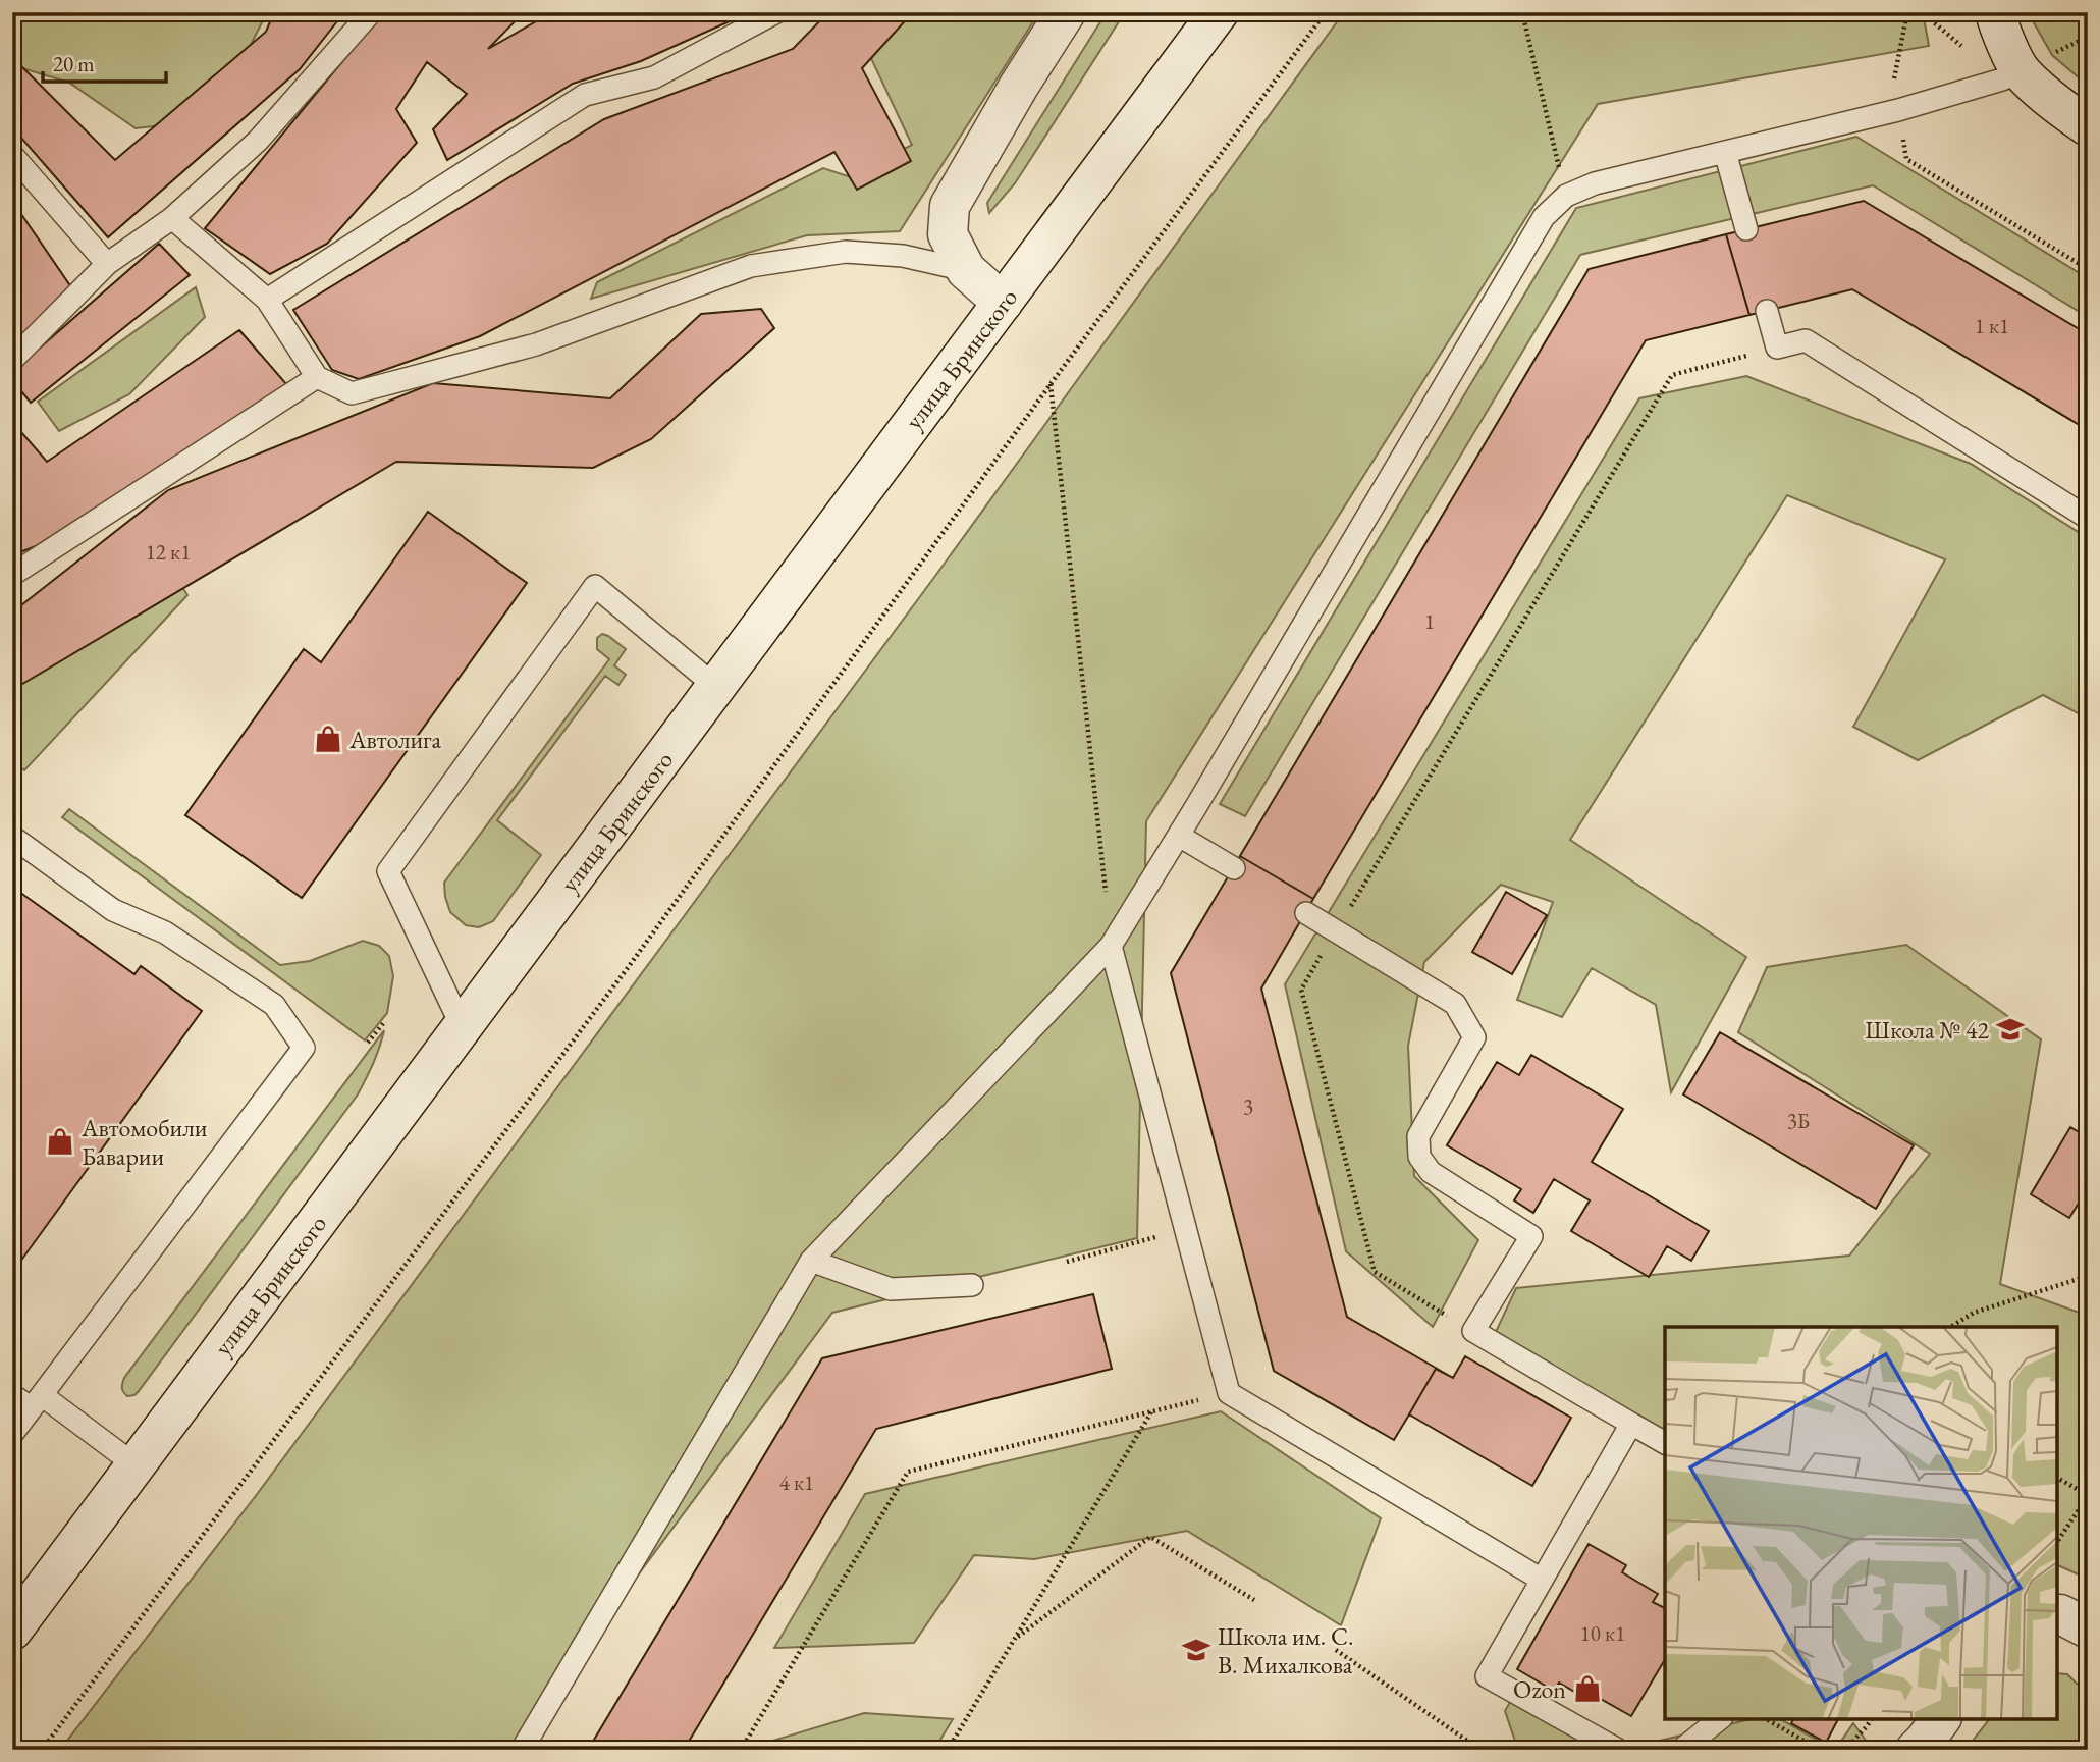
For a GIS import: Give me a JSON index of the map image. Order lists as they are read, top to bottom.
{
  "streets": {
    "main road": ["улица Бринского"]
  },
  "places": {
    "shop": ["Автолига", "Автомобили Баварии", "Ozon"],
    "school or university": ["Школа № 42", "Школа им. С. В. Михалкова"]
  },
  "house_numbers": [
    "1 к1",
    "12 к1",
    "1",
    "3",
    "3Б",
    "4 к1",
    "10 к1"
  ],
  "scale_bar": "20 m"
}
